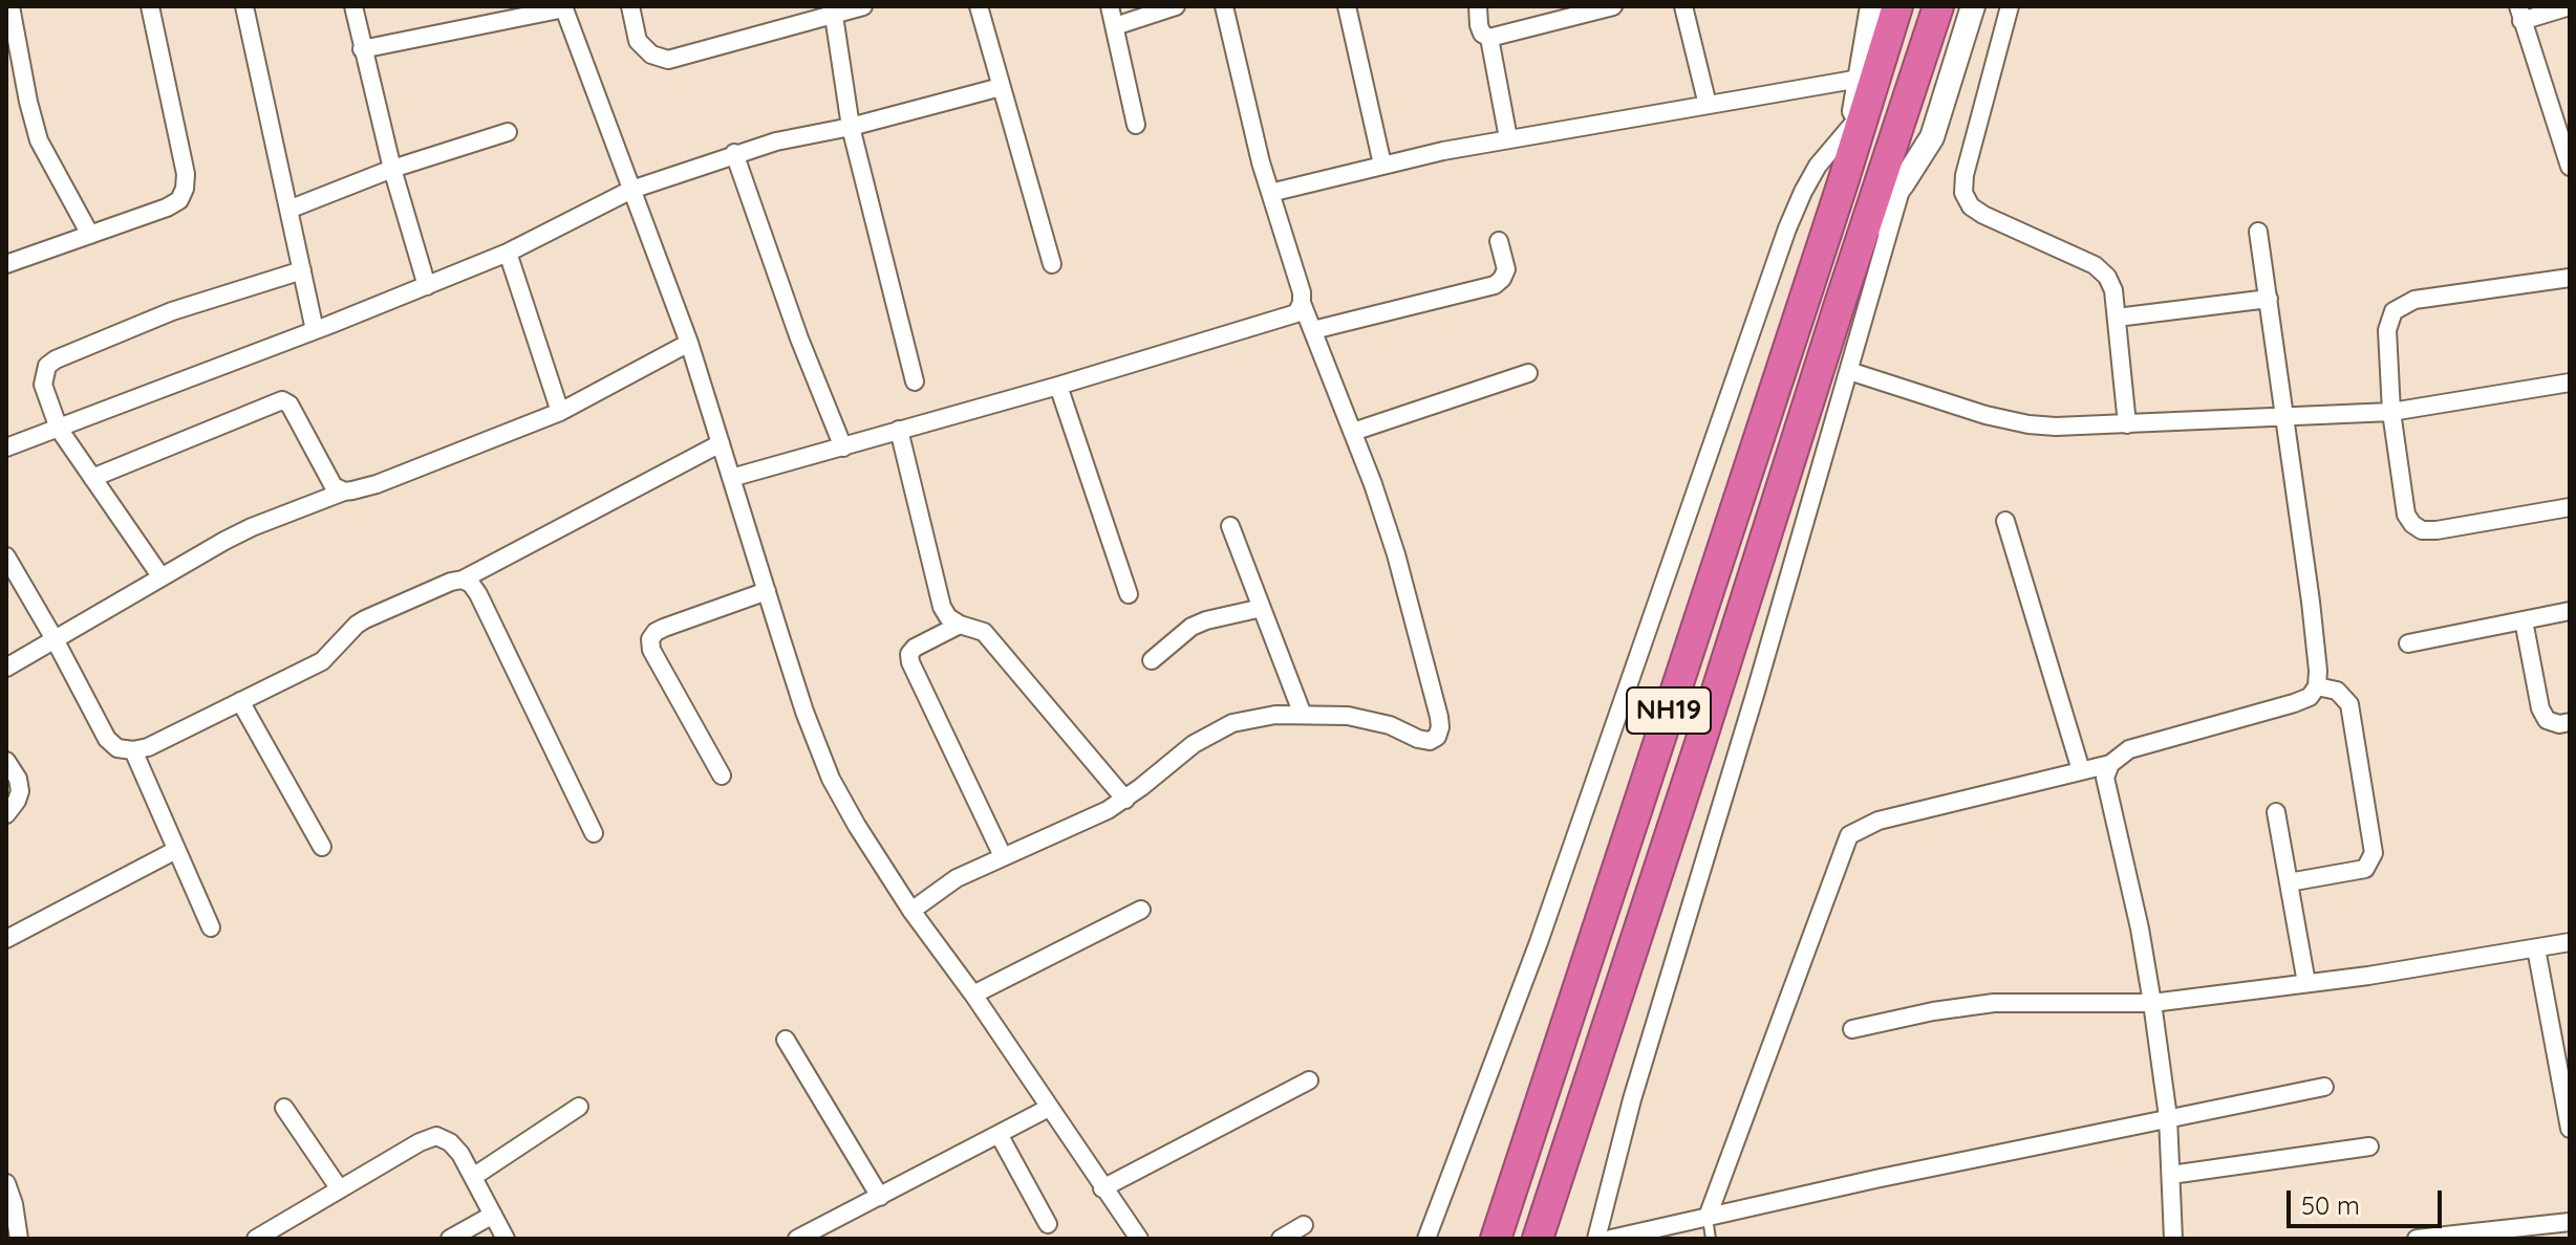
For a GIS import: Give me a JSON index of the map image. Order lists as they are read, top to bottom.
{
  "streets": {
    "highway": ["NH19"]
  },
  "scale_bar": "50 m"
}
